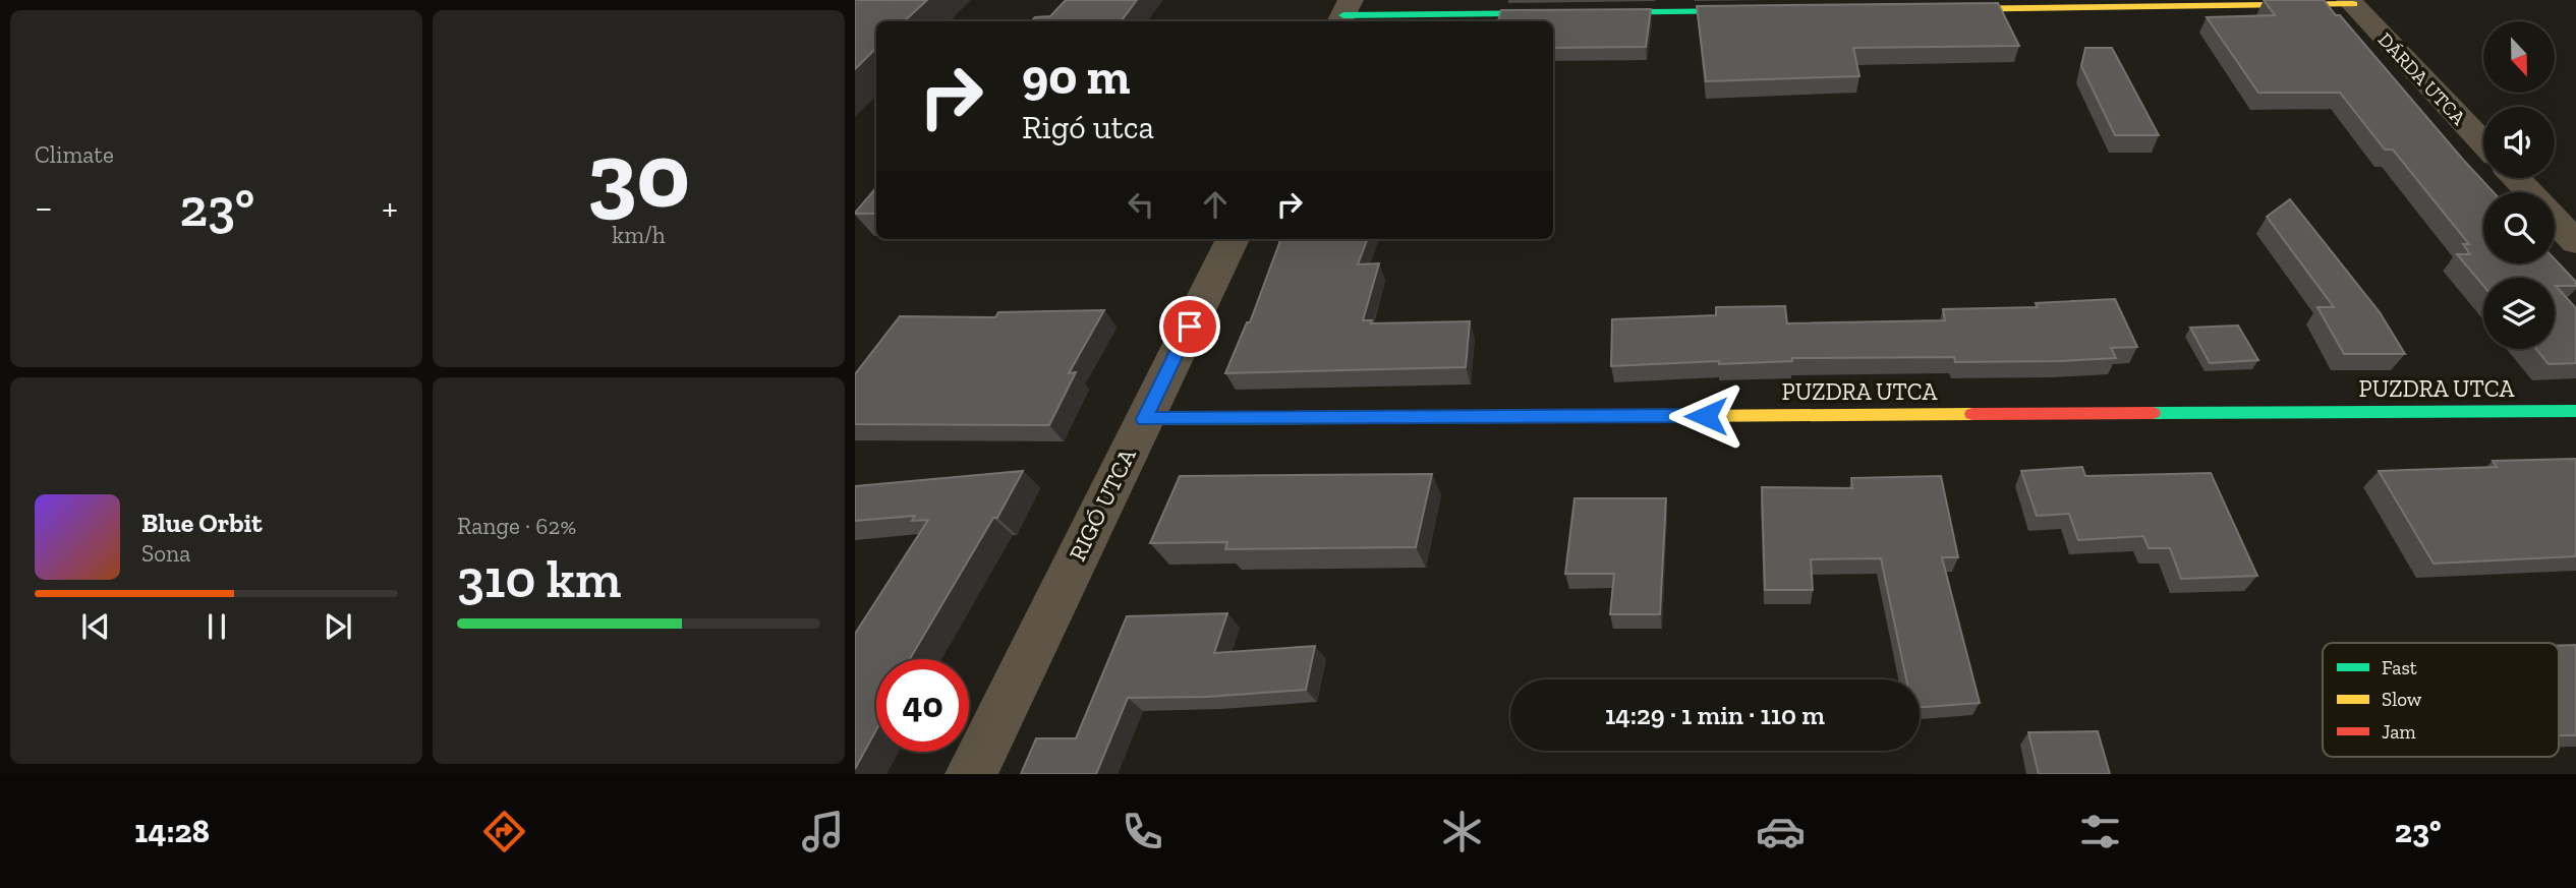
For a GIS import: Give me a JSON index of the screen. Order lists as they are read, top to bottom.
{
  "streets": {
    "street": ["DÁRDA UTCA", "PUZDRA UTCA", "RIGÓ UTCA"]
  },
  "crossings": [
    ["PUZDRA UTCA", "RIGÓ UTCA"]
  ],
  "legend": ["Fast", "Slow", "Jam"],
  "north": "bottom",
  "page": {
    "tile": [
      "Climate",
      ["30", "km/h"],
      ["Range · 62%", "310 km"]
    ],
    "turn": ["90 m", "Rigó utca"],
    "heat": ["−", "23°", "+"],
    "song": ["Blue Orbit", "Sona"],
    "limit": "40",
    "trip": "14:29 · 1 min · 110 m",
    "tabs": ["14:28", "23°"]
  }
}
